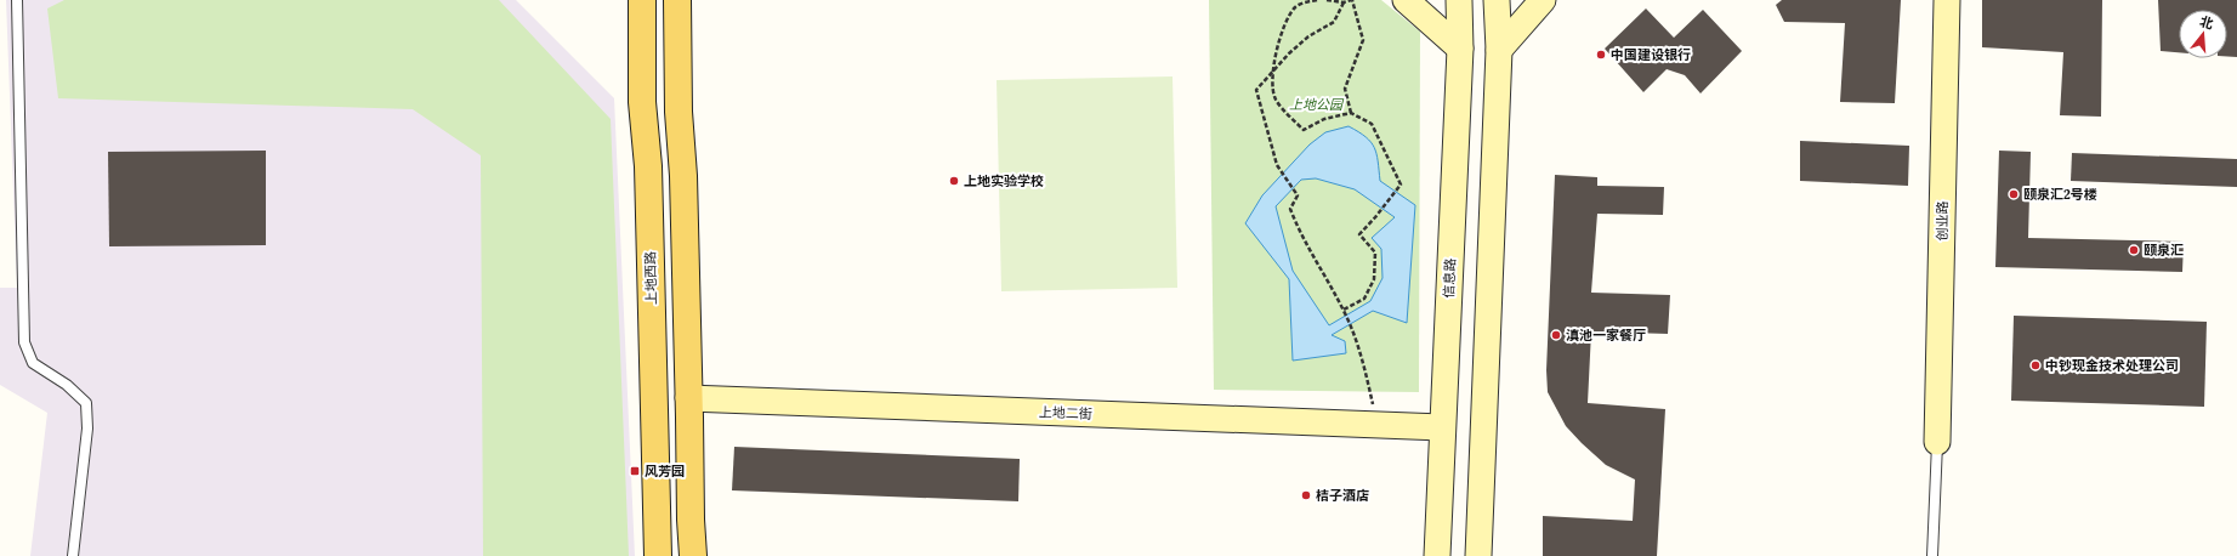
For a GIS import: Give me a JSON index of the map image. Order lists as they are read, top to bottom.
{
  "streets": {
    "main road": [
      "创业路",
      "上地西路",
      "信息路",
      "上地二街"
    ]
  },
  "crossings": [
    ["信息路", "上地二街"]
  ],
  "parks": ["上地公园"],
  "places": {
    "other": [
      "中国建设银行",
      "上地实验学校",
      "颐泉汇2号楼",
      "颐泉汇",
      "滇池一家餐厅",
      "中钞现金技术处理公司",
      "桔子酒店"
    ],
    "transit": ["风芳园"]
  },
  "north": "top"
}
